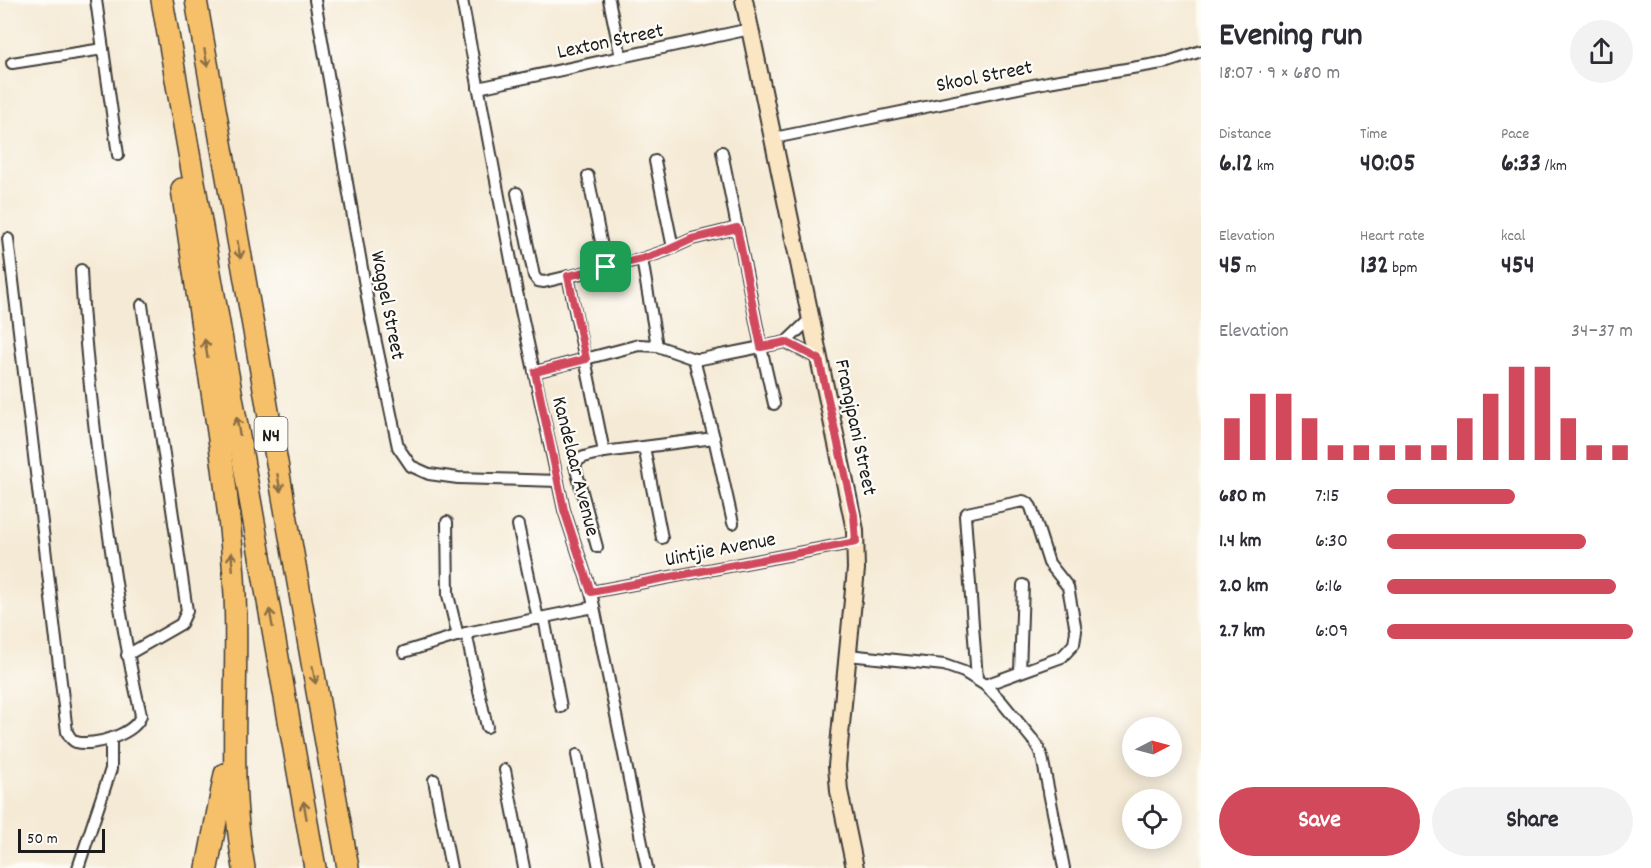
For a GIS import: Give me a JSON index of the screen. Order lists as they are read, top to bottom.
{
  "streets": {
    "highway": ["N4"],
    "street": [
      "Lexton Street",
      "Skool Street",
      "Waggel Street",
      "Frangipani Street",
      "Kandelaar Avenue",
      "Uintjie Avenue"
    ]
  },
  "crossings": [
    ["Lexton Street", "Frangipani Street"],
    ["Lexton Street", "Kandelaar Avenue"],
    ["Skool Street", "Frangipani Street"],
    ["Waggel Street", "Kandelaar Avenue"],
    ["Frangipani Street", "Uintjie Avenue"],
    ["Kandelaar Avenue", "Uintjie Avenue"]
  ],
  "scale_bar": "50 m",
  "north": "right",
  "page": {
    "heading": ["Evening run", "18:07 · 9 × 680 m"],
    "stats": [
      ["Distance", "6.12 km"],
      ["Time", "40:05"],
      ["Pace", "6:33 /km"],
      ["Elevation", "45 m"],
      ["Heart rate", "132 bpm"],
      ["kcal", "454"]
    ],
    "chart": ["Elevation", "34–37 m"],
    "list": [
      {
        "name": "680 m",
        "note": "7:15"
      },
      {
        "name": "1.4 km",
        "note": "6:30"
      },
      {
        "name": "2.0 km",
        "note": "6:16"
      },
      {
        "name": "2.7 km",
        "note": "6:09"
      }
    ],
    "buttons": ["Save", "Share"],
    "scale": "50 m"
  }
}
